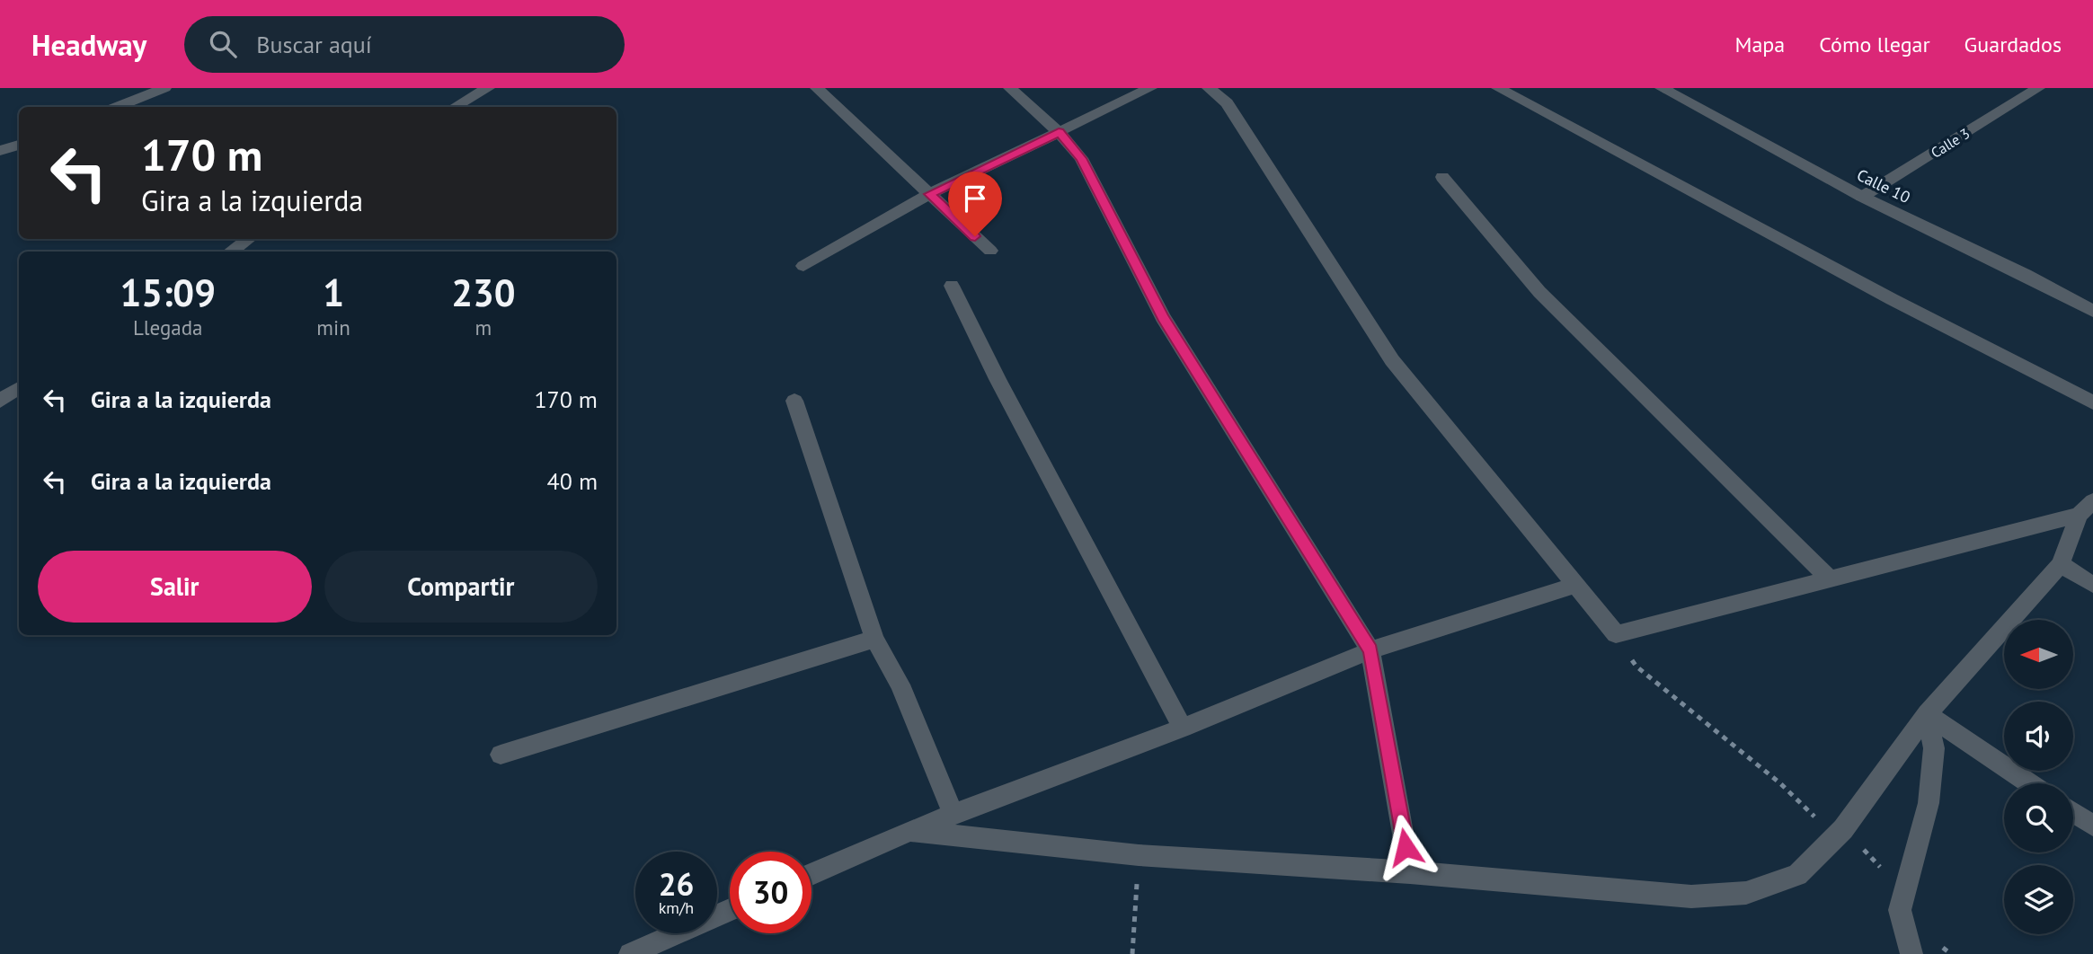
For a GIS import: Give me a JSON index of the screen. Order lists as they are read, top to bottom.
{
  "streets": {
    "street": ["Calle 3", "Calle 10"]
  },
  "crossings": [
    ["Calle 3", "Calle 10"]
  ],
  "north": "left",
  "page": {
    "header": "Headway",
    "search": "Buscar aquí",
    "nav": ["Mapa", "Cómo llegar", "Guardados"],
    "turn": ["170 m", "Gira a la izquierda"],
    "eta": [
      "15:09",
      "Llegada",
      "1",
      "min",
      "230",
      "m"
    ],
    "list": [
      {
        "name": "Gira a la izquierda",
        "value": "170 m"
      },
      {
        "name": "Gira a la izquierda",
        "value": "40 m"
      }
    ],
    "buttons": ["Salir", "Compartir"],
    "speed": "26 km/h",
    "limit": "30"
  }
}
